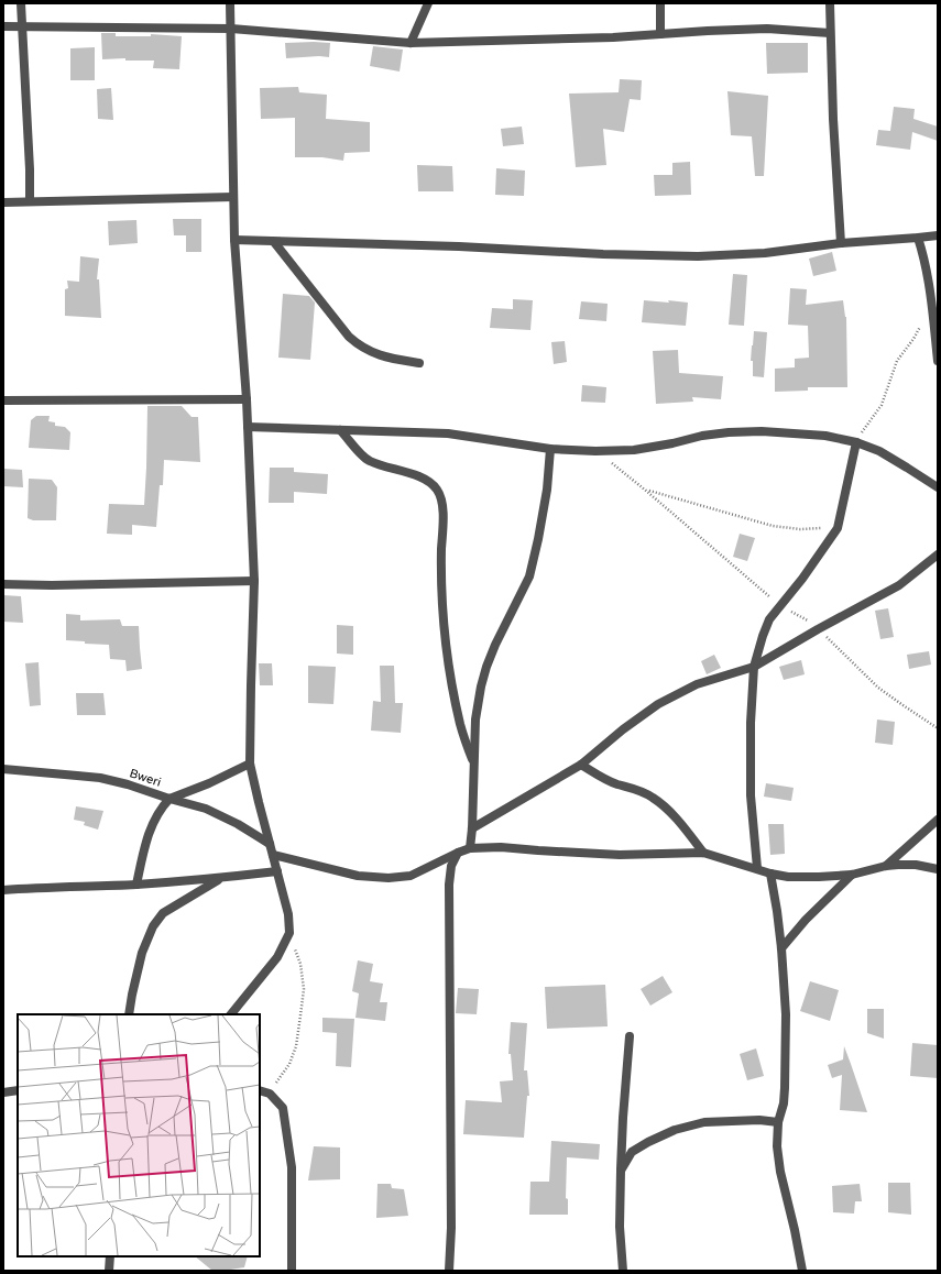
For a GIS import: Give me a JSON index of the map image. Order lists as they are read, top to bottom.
{
  "streets": {
    "street": ["Bweri"]
  }
}
